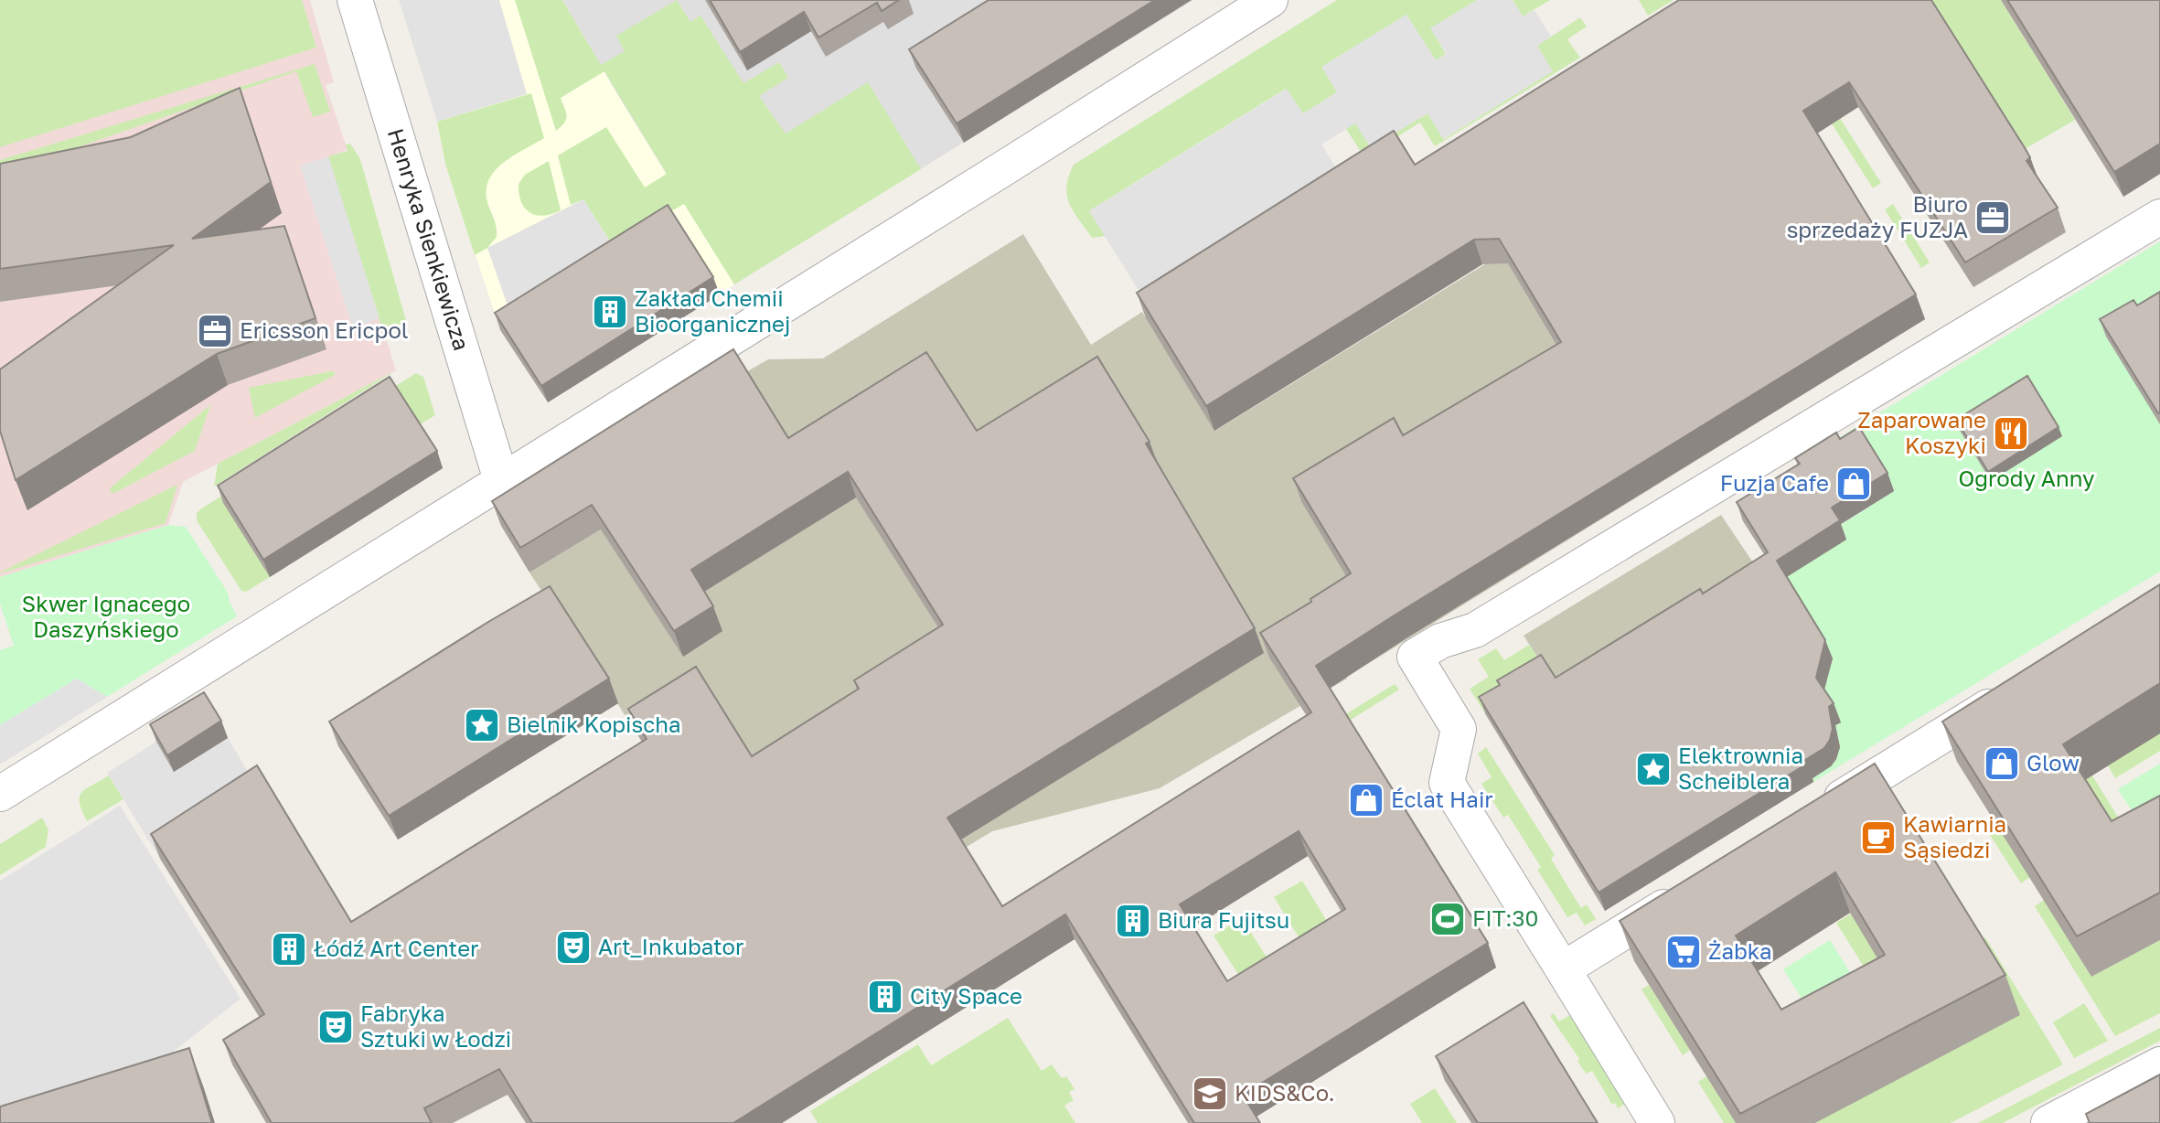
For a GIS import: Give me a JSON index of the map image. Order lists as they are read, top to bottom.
{
  "streets": {
    "street": ["Henryka Sienkiewicza"]
  },
  "parks": ["Ogrody Anny", "Skwer Ignacego Daszyńskiego"],
  "places": {
    "office": ["Biuro sprzedaży FUZJA", "Ericsson Ericpol"],
    "building": [
      "Zakład Chemii Bioorganicznej",
      "Biura Fujitsu",
      "Łódź Art Center",
      "City Space"
    ],
    "restaurant": ["Zaparowane Koszyki"],
    "shop": ["Fuzja Cafe", "Glow", "Éclat Hair"],
    "place": ["Bielnik Kopischa", "Elektrownia Scheiblera"],
    "cafe": ["Kawiarnia Sąsiedzi"],
    "sports": ["FIT:30"],
    "theatre": ["Art_Inkubator", "Fabryka Sztuki w Łodzi"],
    "supermarket": ["Żabka"],
    "school or university": ["KIDS&Co."]
  }
}
